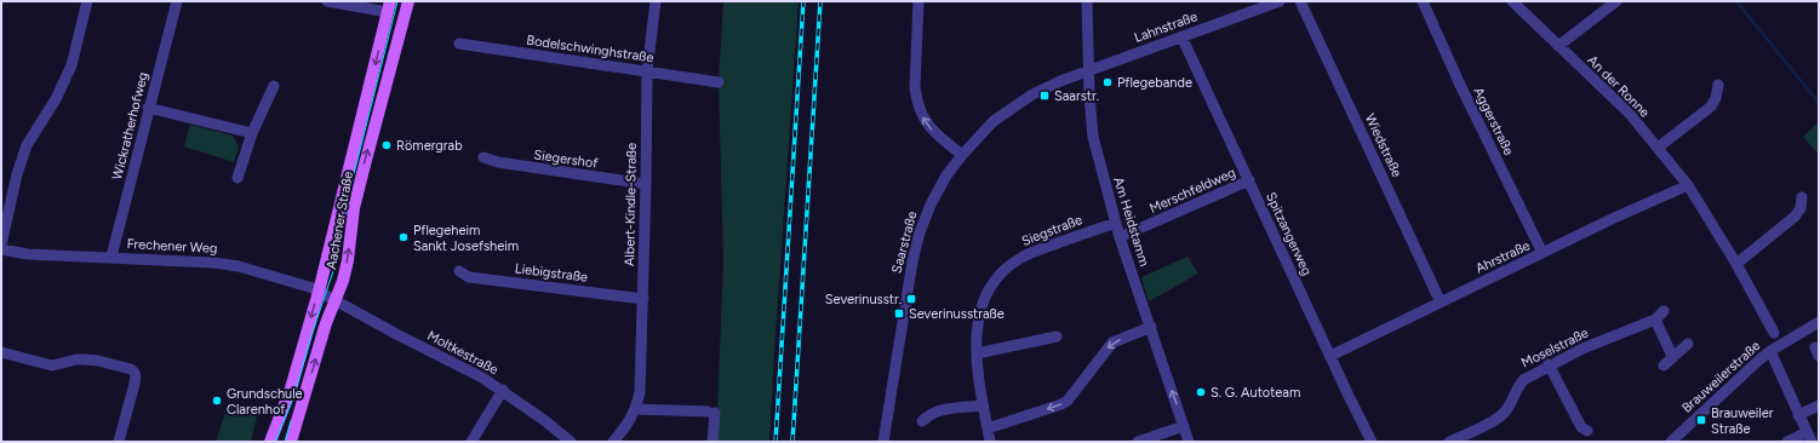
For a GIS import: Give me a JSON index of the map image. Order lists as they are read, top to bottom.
{
  "streets": {
    "main road": ["Aachener Straße"],
    "street": [
      "Lahnstraße",
      "Bodelschwinghstraße",
      "An der Ronne",
      "Aggerstraße",
      "Wickratherhofweg",
      "Wiedstraße",
      "Siegershof",
      "Merschfeldweg",
      "Albert-Kindle-Straße",
      "Am Heidstamm",
      "Siegstraße",
      "Spitzangerweg",
      "Saarstraße",
      "Frechener Weg",
      "Ahrstraße",
      "Liebigstraße",
      "Moselstraße",
      "Moltkestraße",
      "Brauweilerstraße"
    ]
  },
  "crossings": [
    ["Lahnstraße", "Am Heidstamm"],
    ["Lahnstraße", "Spitzangerweg"],
    ["Lahnstraße", "Saarstraße"],
    ["Bodelschwinghstraße", "Albert-Kindle-Straße"],
    ["An der Ronne", "Ahrstraße"],
    ["Aggerstraße", "Ahrstraße"],
    ["Wickratherhofweg", "Frechener Weg"],
    ["Wiedstraße", "Ahrstraße"],
    ["Siegershof", "Albert-Kindle-Straße"],
    ["Merschfeldweg", "Am Heidstamm"],
    ["Merschfeldweg", "Spitzangerweg"],
    ["Albert-Kindle-Straße", "Liebigstraße"],
    ["Aachener Straße", "Frechener Weg"],
    ["Aachener Straße", "Moltkestraße"],
    ["Am Heidstamm", "Siegstraße"],
    ["Am Heidstamm", "Saarstraße"],
    ["Spitzangerweg", "Ahrstraße"],
    ["Frechener Weg", "Moltkestraße"]
  ],
  "places": {
    "other": [
      "Pflegebande",
      "Römergrab",
      "Pflegeheim Sankt Josefsheim",
      "S. G. Autoteam",
      "Grundschule Clarenhof"
    ],
    "transit": [
      "Saarstr.",
      "Severinusstr.",
      "Severinusstraße",
      "Brauweiler Straße"
    ]
  }
}
